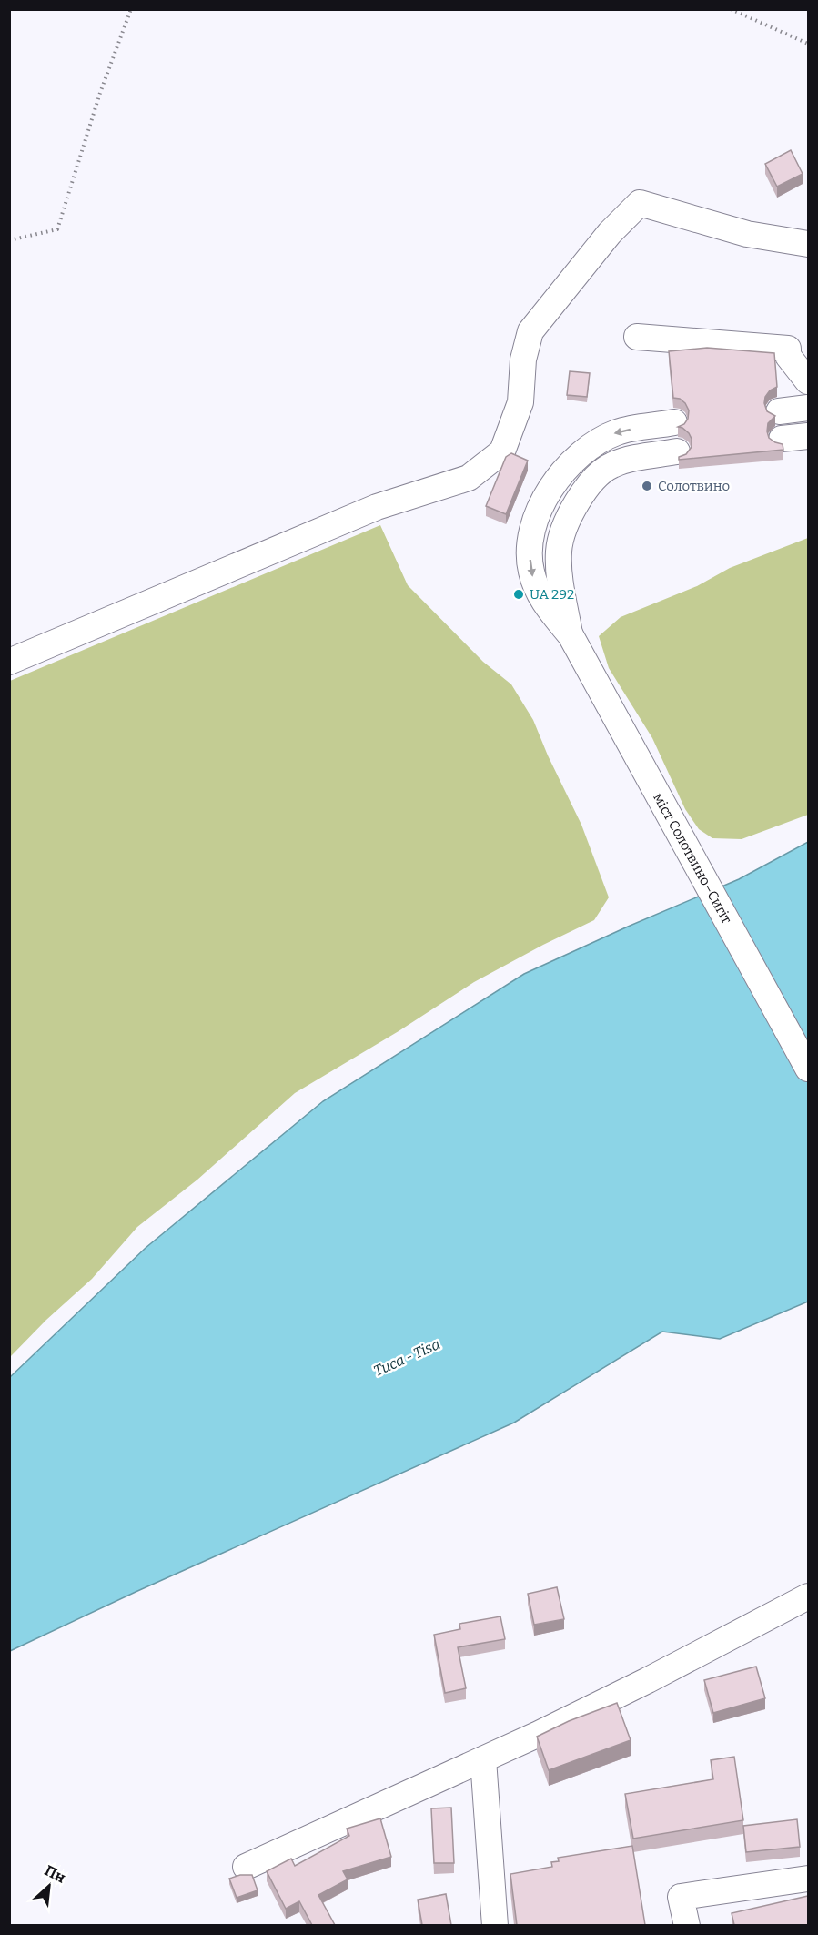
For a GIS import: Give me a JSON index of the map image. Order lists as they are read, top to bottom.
{
  "streets": {
    "street": ["міст Солотвино–Сигіт"]
  },
  "water": ["Тиса - Tisa"],
  "places": ["Солотвино", "UA 292"],
  "north": "top right"
}
